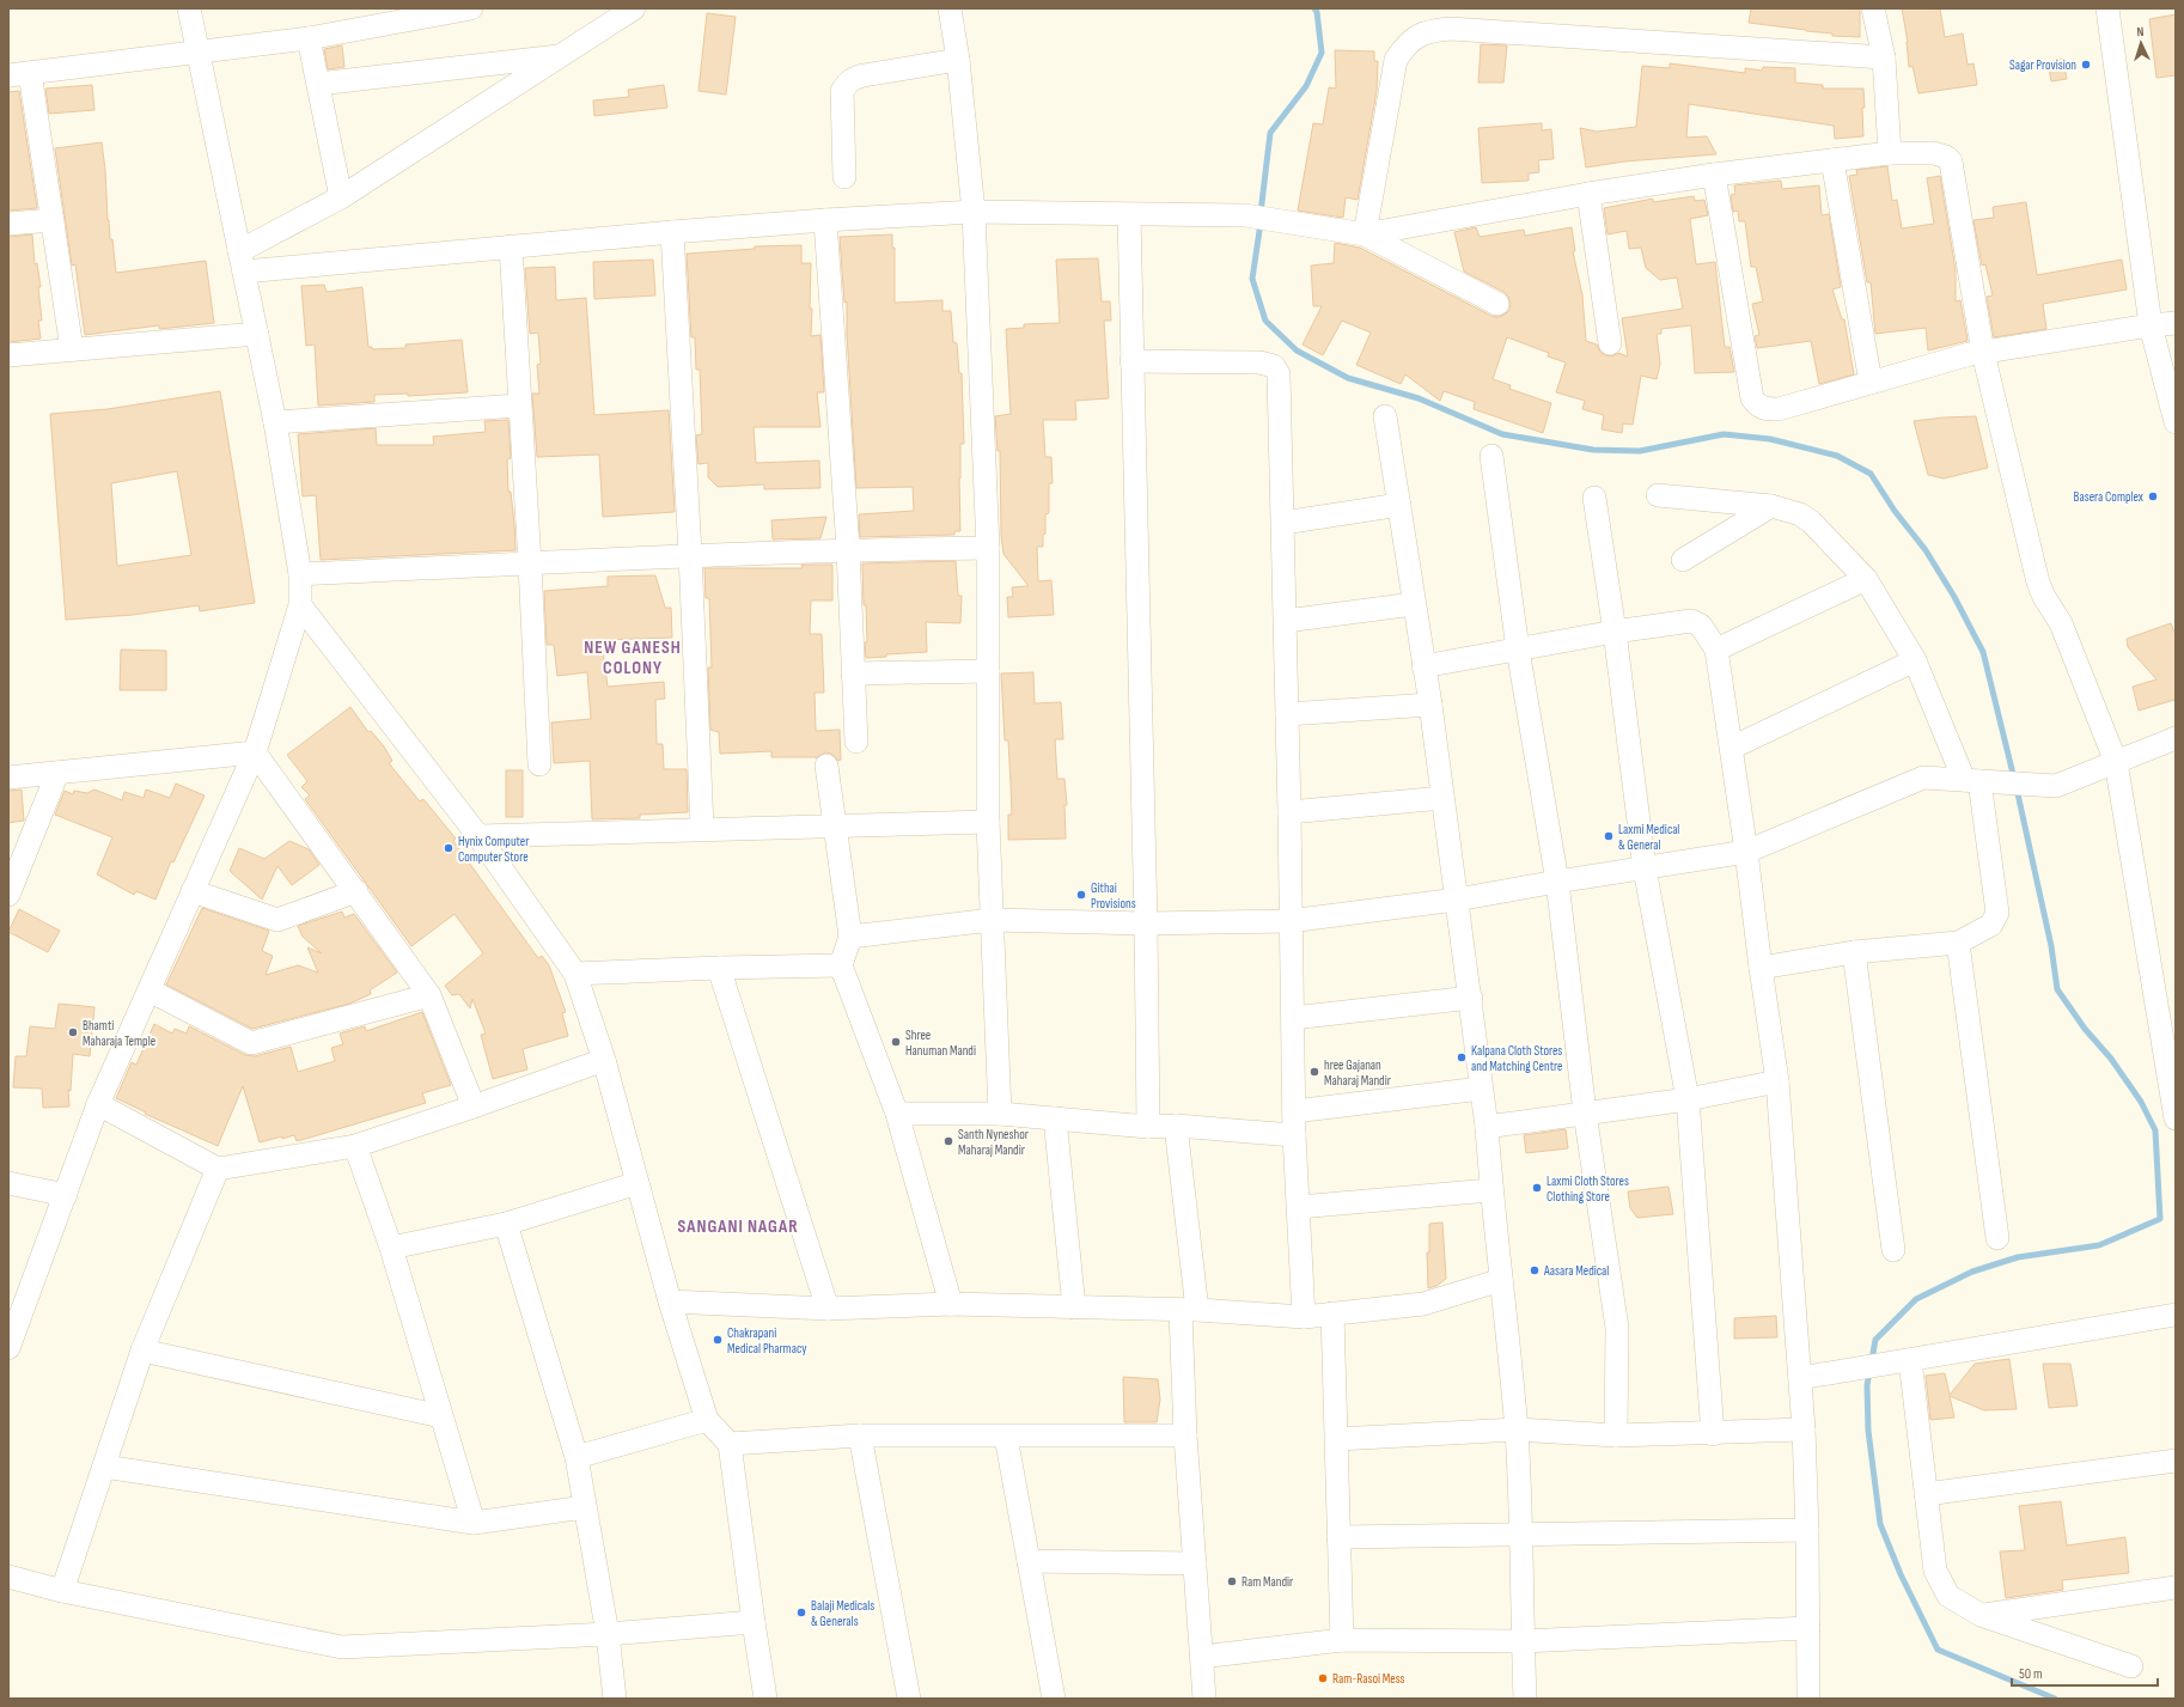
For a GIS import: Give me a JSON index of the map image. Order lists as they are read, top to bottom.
{
  "districts": ["NEW GANESH COLONY", "SANGANI NAGAR"],
  "places": [
    "Sagar Provision",
    "Basera Complex",
    "Laxmi Medical & General",
    "Hynix Computer Computer Store",
    "Githai Provisions",
    "Bhamti Maharaja Temple",
    "Shree Hanuman Mandi",
    "Kalpana Cloth Stores and Matching Centre",
    "hree Gajanan Maharaj Mandir",
    "Santh Nyneshor Maharaj Mandir",
    "Laxmi Cloth Stores Clothing Store",
    "Aasara Medical",
    "Chakrapani Medical Pharmacy",
    "Ram Mandir",
    "Balaji Medicals & Generals",
    "Ram-Rasoi Mess"
  ],
  "scale_bar": "50 m",
  "north": "top"
}
